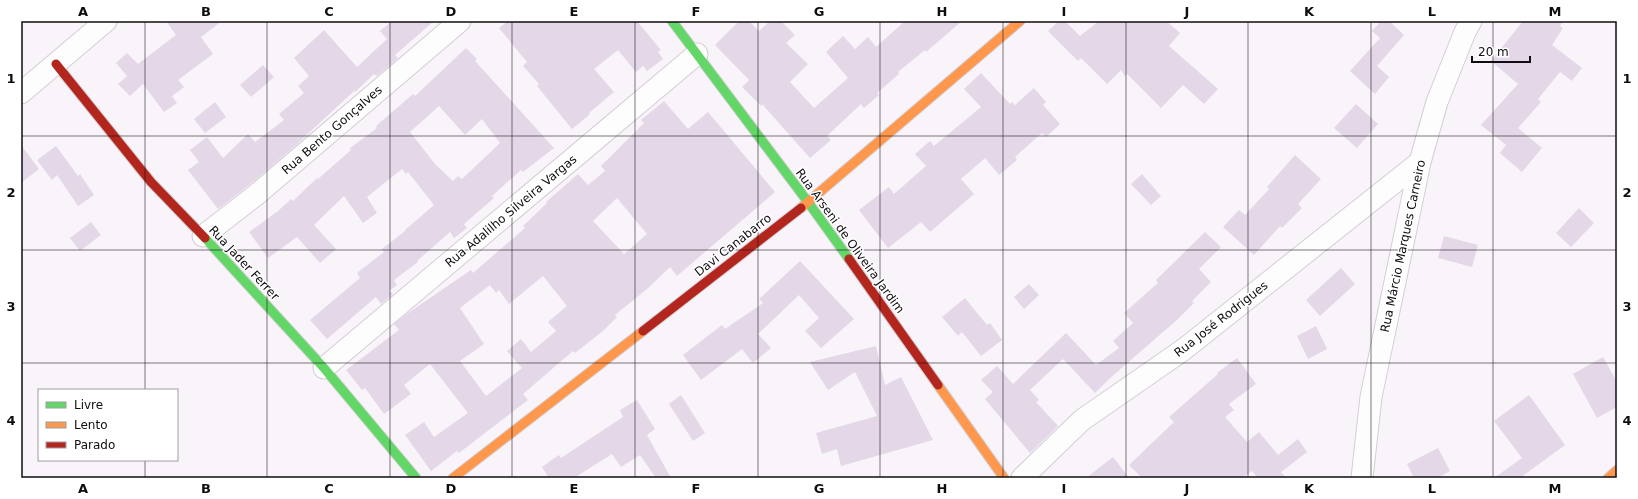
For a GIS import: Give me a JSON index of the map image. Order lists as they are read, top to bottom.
{
  "streets": {
    "street": [
      "Rua Bento Gonçalves",
      "Rua Adalilho Silveira Vargas",
      "Rua Arseni de Oliveira Jardim",
      "Davi Canabarro",
      "Rua Márcio Marques Carneiro",
      "Rua Jader Ferrer",
      "Rua José Rodrigues"
    ]
  },
  "crossings": [
    ["Rua Bento Gonçalves", "Rua Jader Ferrer"],
    ["Rua Adalilho Silveira Vargas", "Rua Arseni de Oliveira Jardim"],
    ["Rua Adalilho Silveira Vargas", "Rua Jader Ferrer"],
    ["Rua Arseni de Oliveira Jardim", "Davi Canabarro"],
    ["Rua Márcio Marques Carneiro", "Rua José Rodrigues"]
  ],
  "legend": ["Livre", "Lento", "Parado"],
  "scale_bar": "20 m",
  "grid": {
    "columns": [
      "A",
      "B",
      "C",
      "D",
      "E",
      "F",
      "G",
      "H",
      "I",
      "J",
      "K",
      "L",
      "M"
    ],
    "rows": [
      "1",
      "2",
      "3",
      "4"
    ]
  }
}
